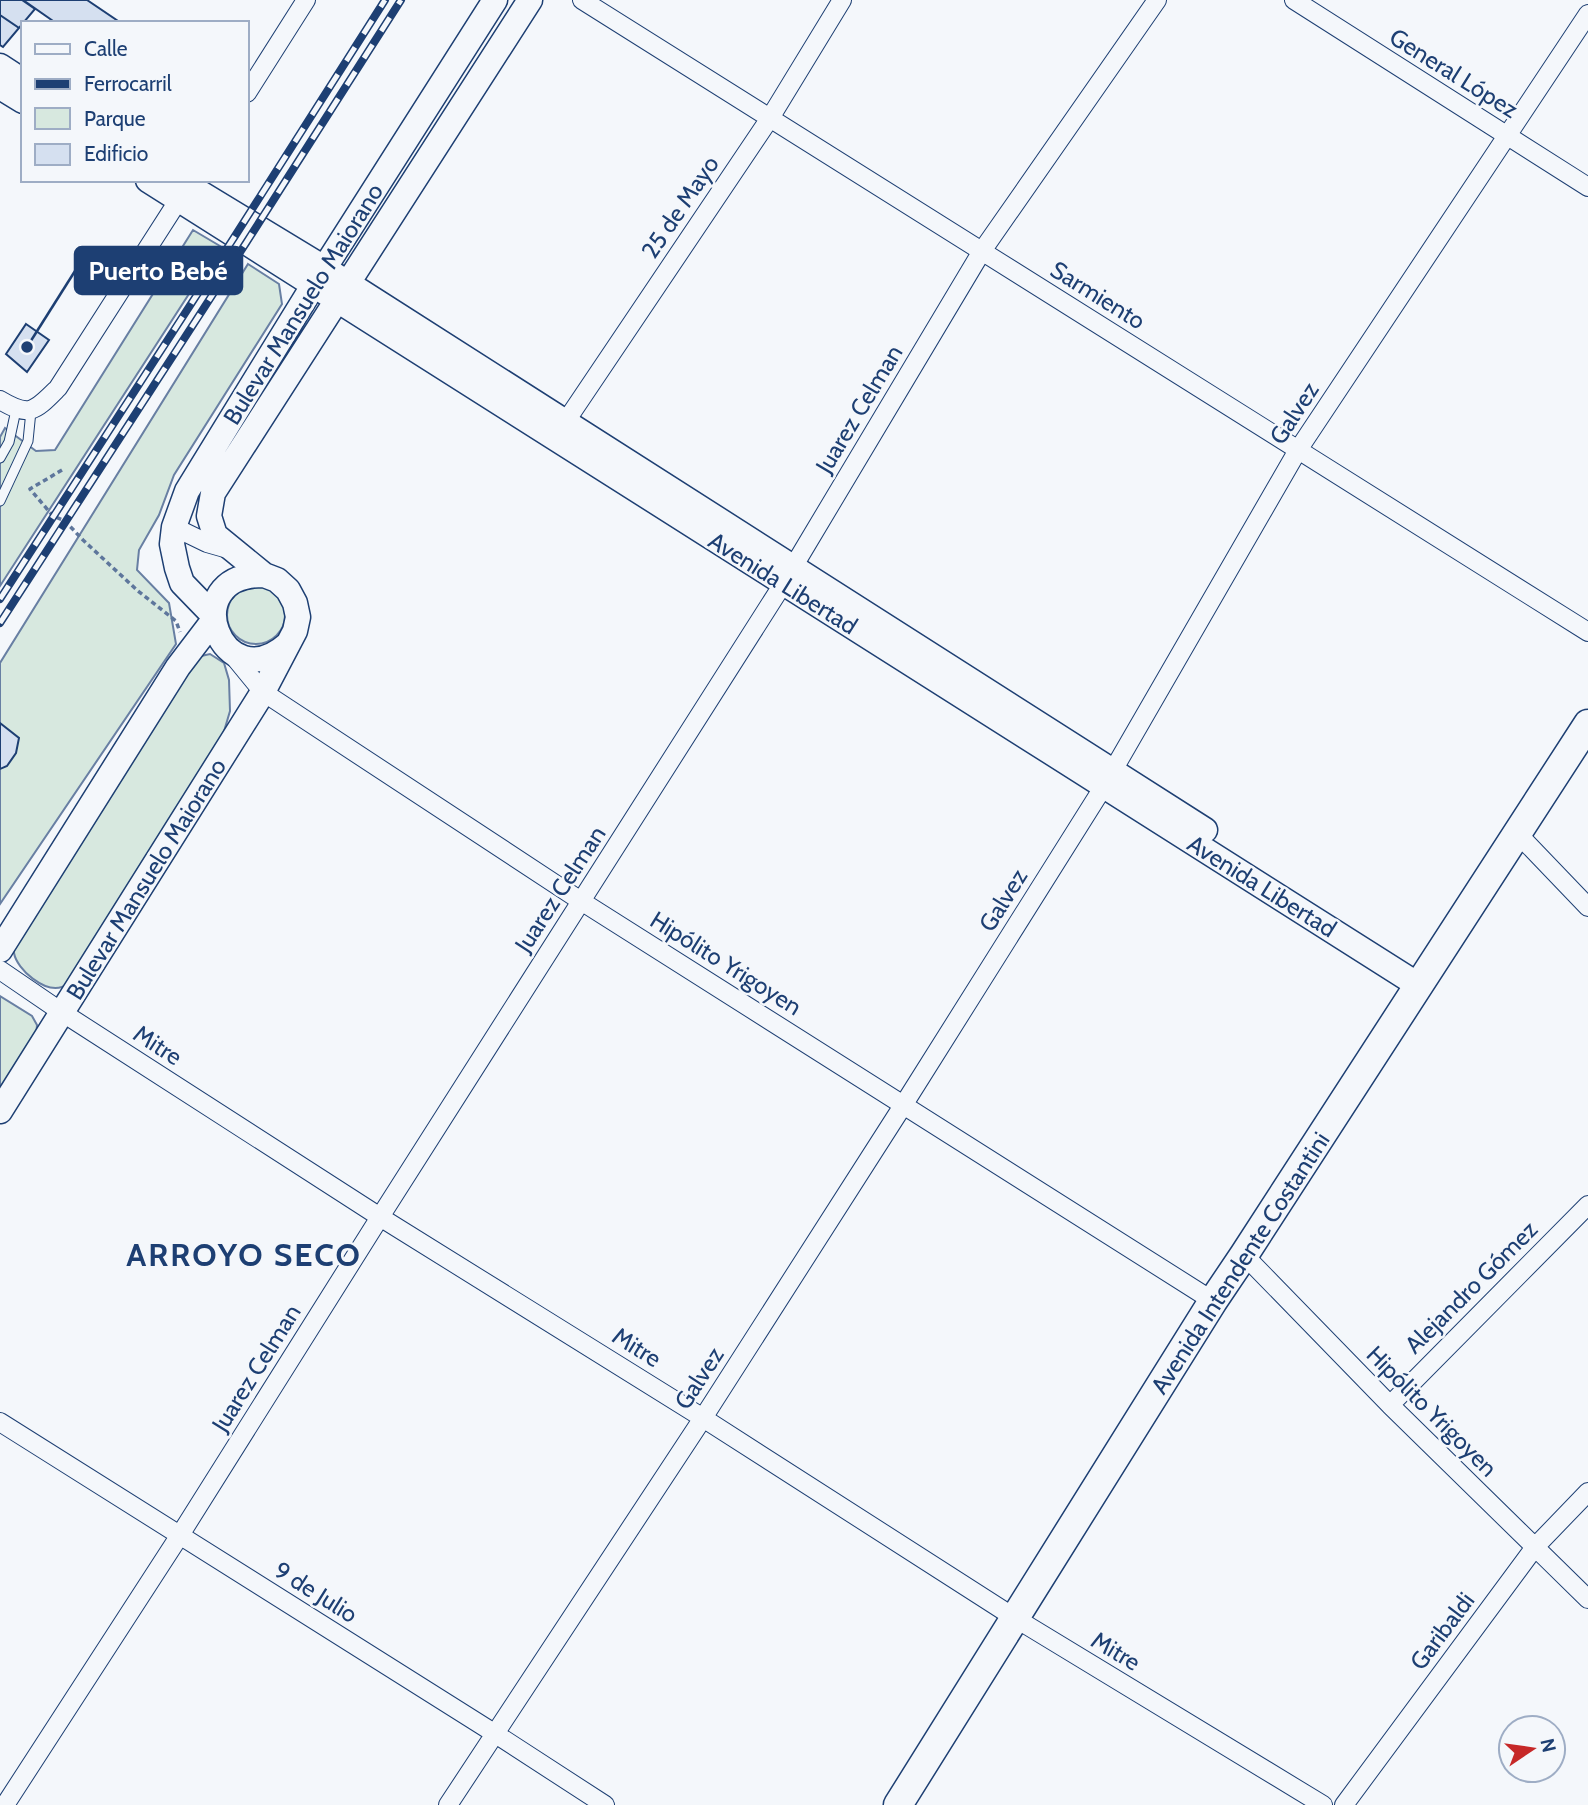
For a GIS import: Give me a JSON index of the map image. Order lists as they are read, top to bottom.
{
  "streets": {
    "main road": ["Bulevar Mansuelo Maiorano", "Avenida Libertad", "Avenida Intendente Costantini"],
    "street": [
      "General López",
      "25 de Mayo",
      "Sarmiento",
      "Juarez Celman",
      "Galvez",
      "Hipólito Yrigoyen",
      "Mitre",
      "Alejandro Gómez",
      "9 de Julio",
      "Garibaldi"
    ]
  },
  "crossings": [
    ["General López", "Galvez"],
    ["25 de Mayo", "Sarmiento"],
    ["25 de Mayo", "Avenida Libertad"],
    ["Sarmiento", "Juarez Celman"],
    ["Sarmiento", "Galvez"],
    ["Bulevar Mansuelo Maiorano", "Avenida Libertad"],
    ["Bulevar Mansuelo Maiorano", "Hipólito Yrigoyen"],
    ["Bulevar Mansuelo Maiorano", "Mitre"],
    ["Juarez Celman", "Avenida Libertad"],
    ["Juarez Celman", "Hipólito Yrigoyen"],
    ["Juarez Celman", "Mitre"],
    ["Juarez Celman", "9 de Julio"],
    ["Galvez", "Avenida Libertad"],
    ["Galvez", "Hipólito Yrigoyen"],
    ["Galvez", "Mitre"],
    ["Galvez", "9 de Julio"],
    ["Avenida Libertad", "Avenida Intendente Costantini"],
    ["Hipólito Yrigoyen", "Avenida Intendente Costantini"],
    ["Hipólito Yrigoyen", "Alejandro Gómez"],
    ["Hipólito Yrigoyen", "Garibaldi"],
    ["Mitre", "Avenida Intendente Costantini"]
  ],
  "districts": ["ARROYO SECO"],
  "places": ["Puerto Bebé"],
  "legend": [
    "Calle",
    "Ferrocarril",
    "Parque",
    "Edificio"
  ],
  "north": "right"
}
